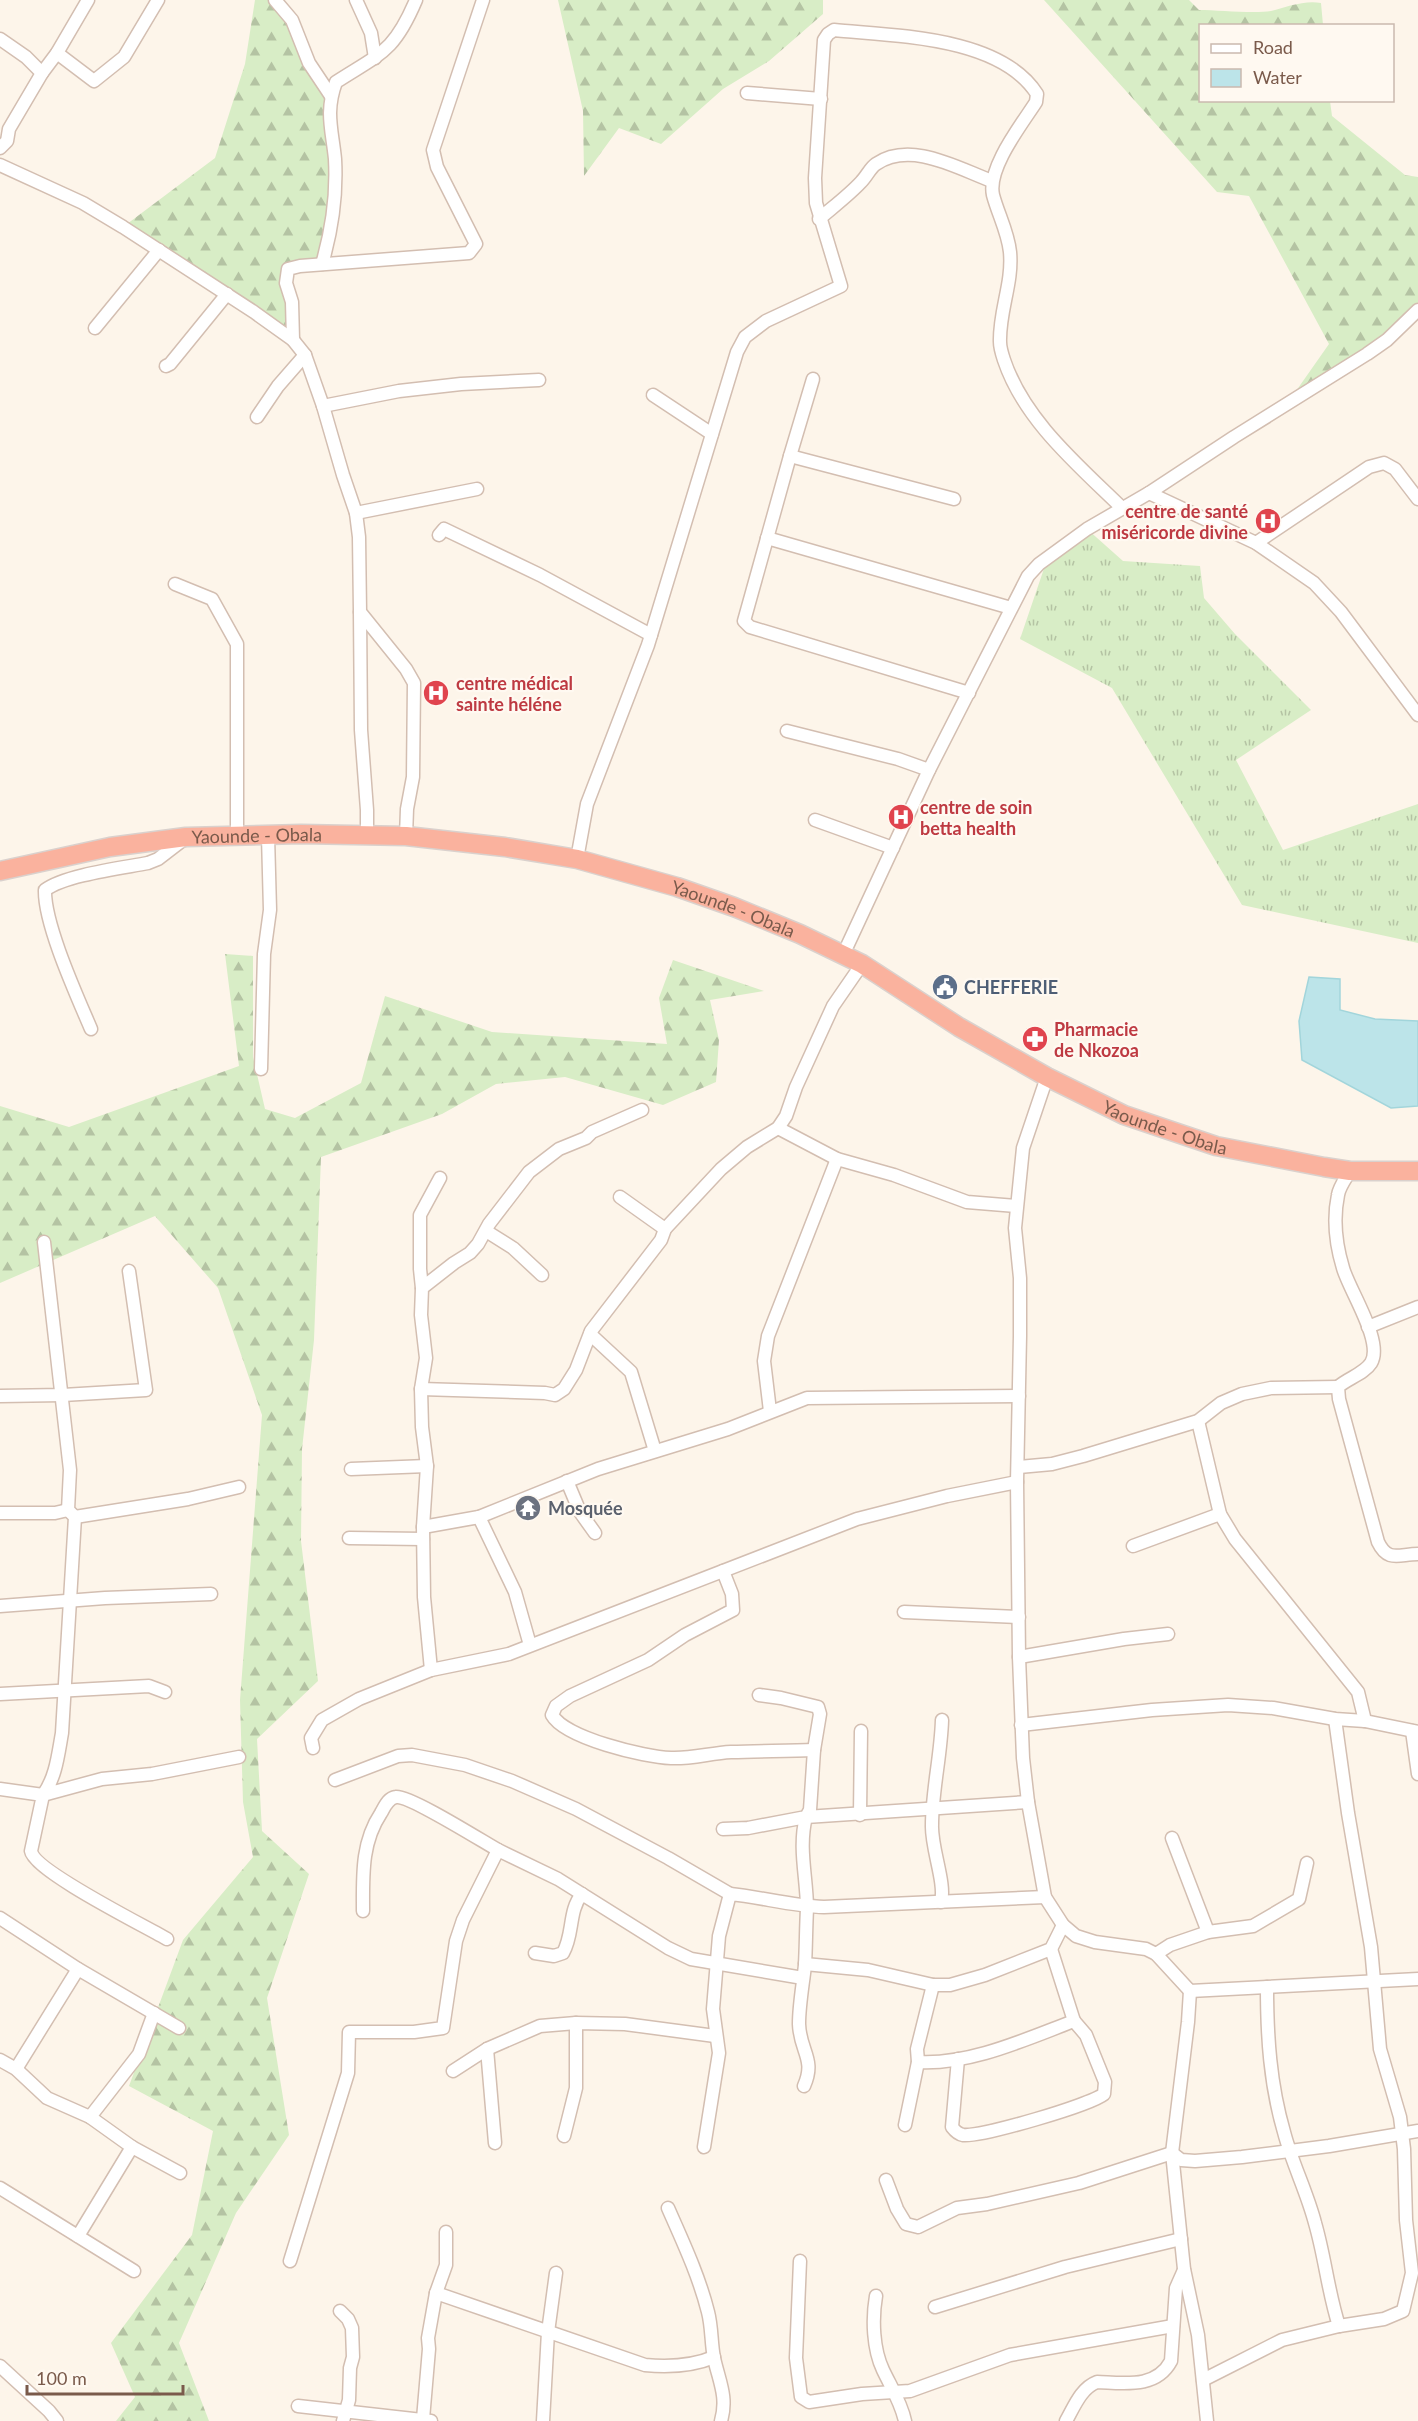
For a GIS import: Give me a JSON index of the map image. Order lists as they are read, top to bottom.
{
  "streets": {
    "highway": ["Yaounde - Obala"]
  },
  "places": {
    "hospital": ["centre de santé miséricorde divine", "centre médical sainte héléne", "centre de soin betta health"],
    "public building": ["CHEFFERIE"],
    "pharmacy": ["Pharmacie de Nkozoa"],
    "temple": ["Mosquée"]
  },
  "legend": ["Road", "Water"],
  "scale_bar": "100 m"
}
